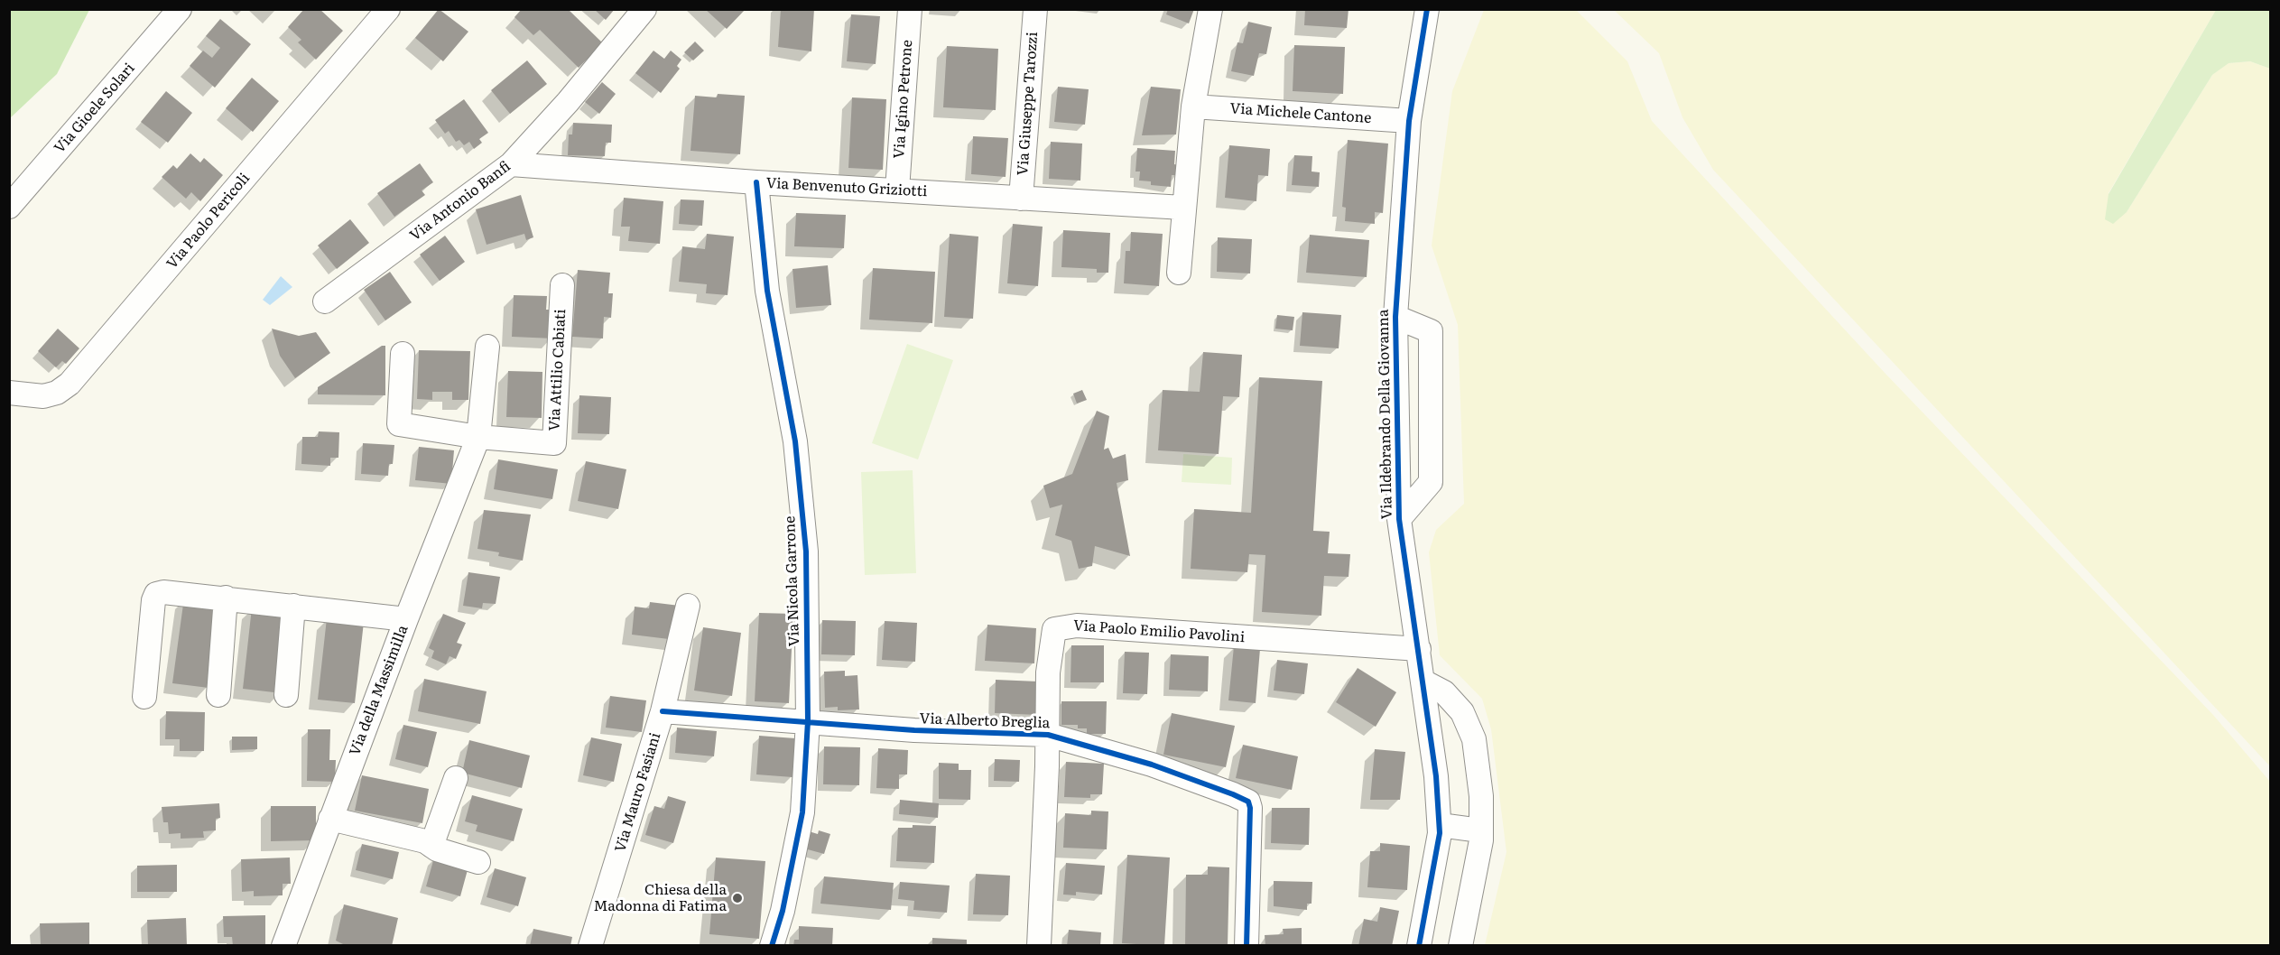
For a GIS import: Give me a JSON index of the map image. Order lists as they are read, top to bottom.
{
  "streets": {
    "street": [
      "Via Igino Petrone",
      "Via Giuseppe Tarozzi",
      "Via Gioele Solari",
      "Via Michele Cantone",
      "Via Benvenuto Griziotti",
      "Via Antonio Banfi",
      "Via Paolo Pericoli",
      "Via Attilio Cabiati",
      "Via Ildebrando Della Giovanna",
      "Via Nicola Garrone",
      "Via Paolo Emilio Pavolini",
      "Via della Massimilla",
      "Via Alberto Breglia",
      "Via Mauro Fasiani"
    ]
  },
  "crossings": [
    ["Via Igino Petrone", "Via Benvenuto Griziotti"],
    ["Via Giuseppe Tarozzi", "Via Benvenuto Griziotti"],
    ["Via Michele Cantone", "Via Ildebrando Della Giovanna"],
    ["Via Benvenuto Griziotti", "Via Antonio Banfi"],
    ["Via Benvenuto Griziotti", "Via Nicola Garrone"],
    ["Via Attilio Cabiati", "Via della Massimilla"],
    ["Via Ildebrando Della Giovanna", "Via Paolo Emilio Pavolini"],
    ["Via Nicola Garrone", "Via Alberto Breglia"],
    ["Via Paolo Emilio Pavolini", "Via Alberto Breglia"],
    ["Via Alberto Breglia", "Via Mauro Fasiani"]
  ],
  "places": ["Chiesa della Madonna di Fatima"]
}
